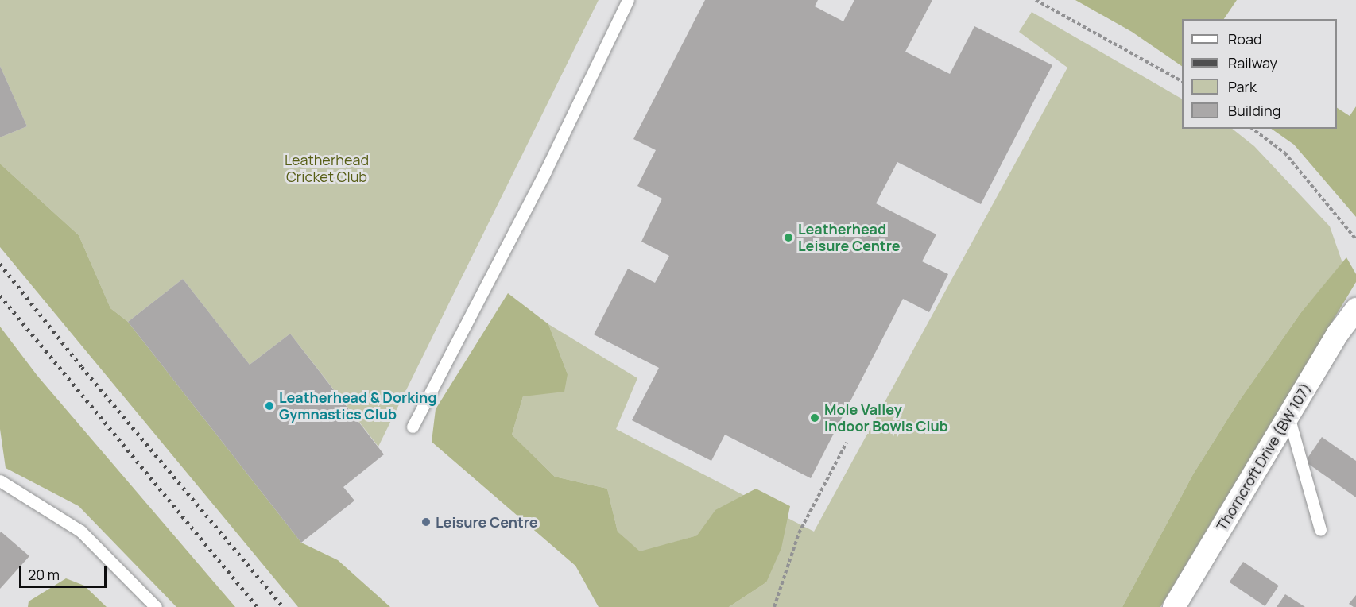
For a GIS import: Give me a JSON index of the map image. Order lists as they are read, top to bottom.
{
  "streets": {
    "street": ["Thorncroft Drive (BW 107)"]
  },
  "parks": ["Leatherhead Cricket Club"],
  "places": [
    "Leatherhead Leisure Centre",
    "Leatherhead & Dorking Gymnastics Club",
    "Mole Valley Indoor Bowls Club",
    "Leisure Centre"
  ],
  "legend": [
    "Road",
    "Railway",
    "Park",
    "Building"
  ],
  "scale_bar": "20 m"
}
